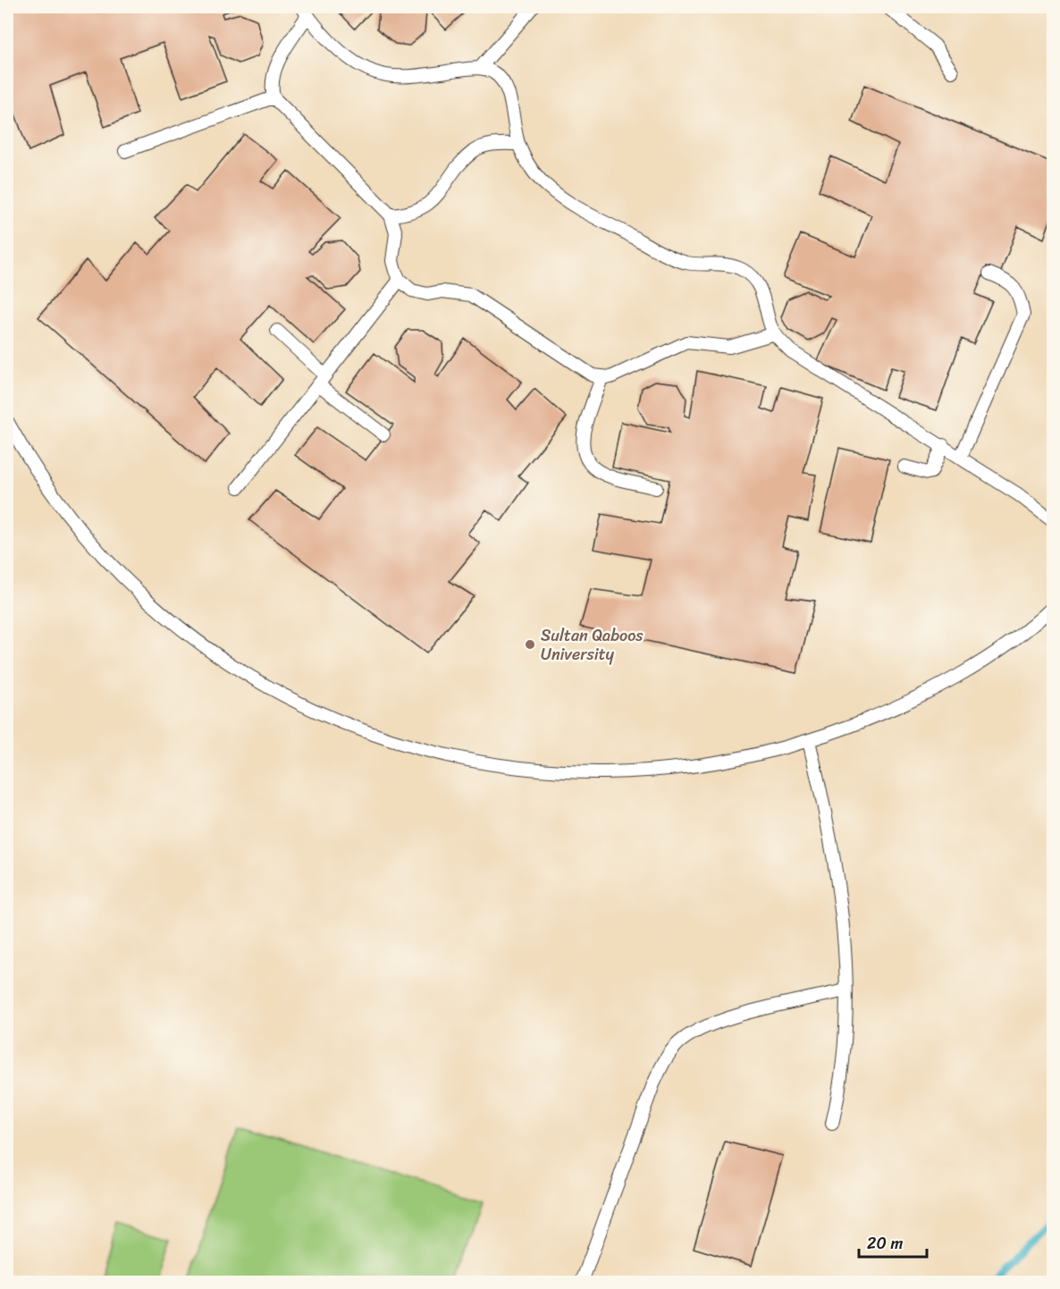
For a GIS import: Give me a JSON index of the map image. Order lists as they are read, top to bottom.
{
  "places": ["Sultan Qaboos University"],
  "scale_bar": "20 m"
}
